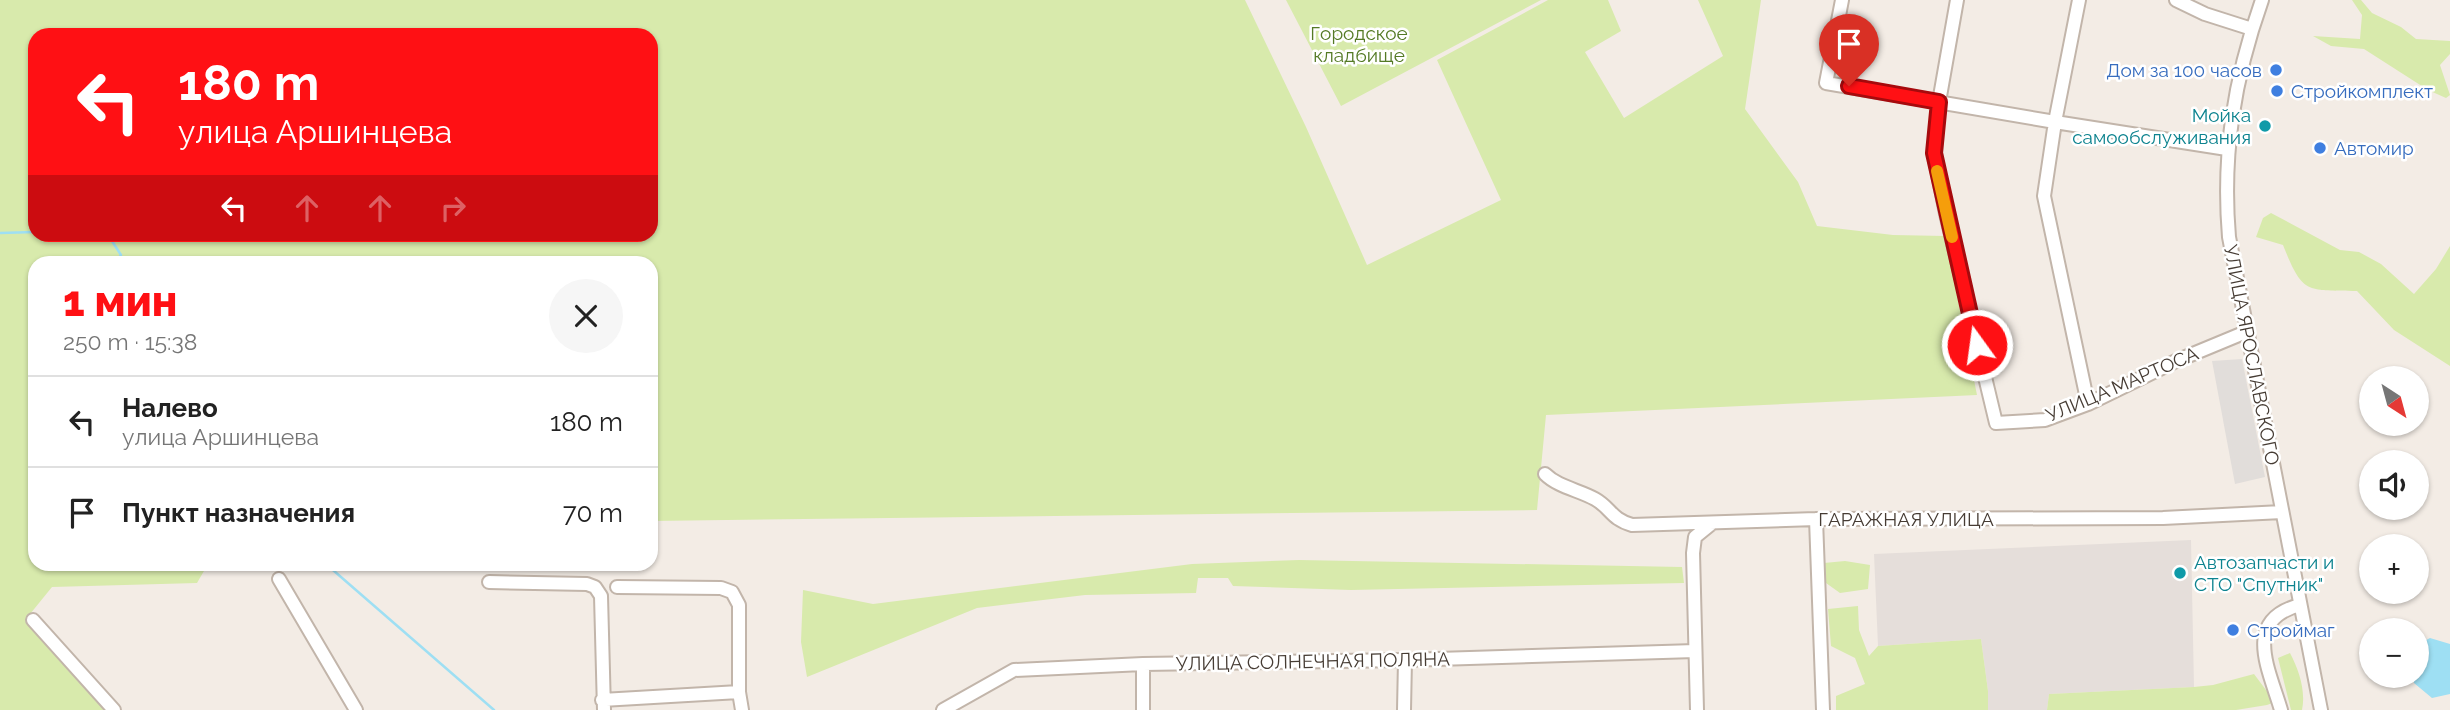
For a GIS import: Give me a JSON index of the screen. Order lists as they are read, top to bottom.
{
  "streets": {
    "street": [
      "УЛИЦА ЯРОСЛАВСКОГО",
      "УЛИЦА МАРТОСА",
      "ГАРАЖНАЯ УЛИЦА",
      "УЛИЦА СОЛНЕЧНАЯ ПОЛЯНА"
    ]
  },
  "crossings": [
    ["УЛИЦА ЯРОСЛАВСКОГО", "УЛИЦА МАРТОСА"],
    ["УЛИЦА ЯРОСЛАВСКОГО", "ГАРАЖНАЯ УЛИЦА"]
  ],
  "parks": ["Городское кладбище"],
  "places": [
    "Дом за 100 часов",
    "Стройкомплект",
    "Мойка самообслуживания",
    "Автомир",
    "Автозапчасти и СТО \"Спутник\"",
    "Строймаг"
  ],
  "north": "bottom right",
  "page": {
    "turn": ["180 m", "улица Аршинцева"],
    "heading": ["1 мин", "250 m · 15:38"],
    "map_buttons": ["+", "−"],
    "list": [
      {
        "name": "Налево",
        "note": "улица Аршинцева",
        "value": "180 m"
      },
      {
        "name": "Пункт назначения",
        "value": "70 m"
      }
    ]
  }
}
